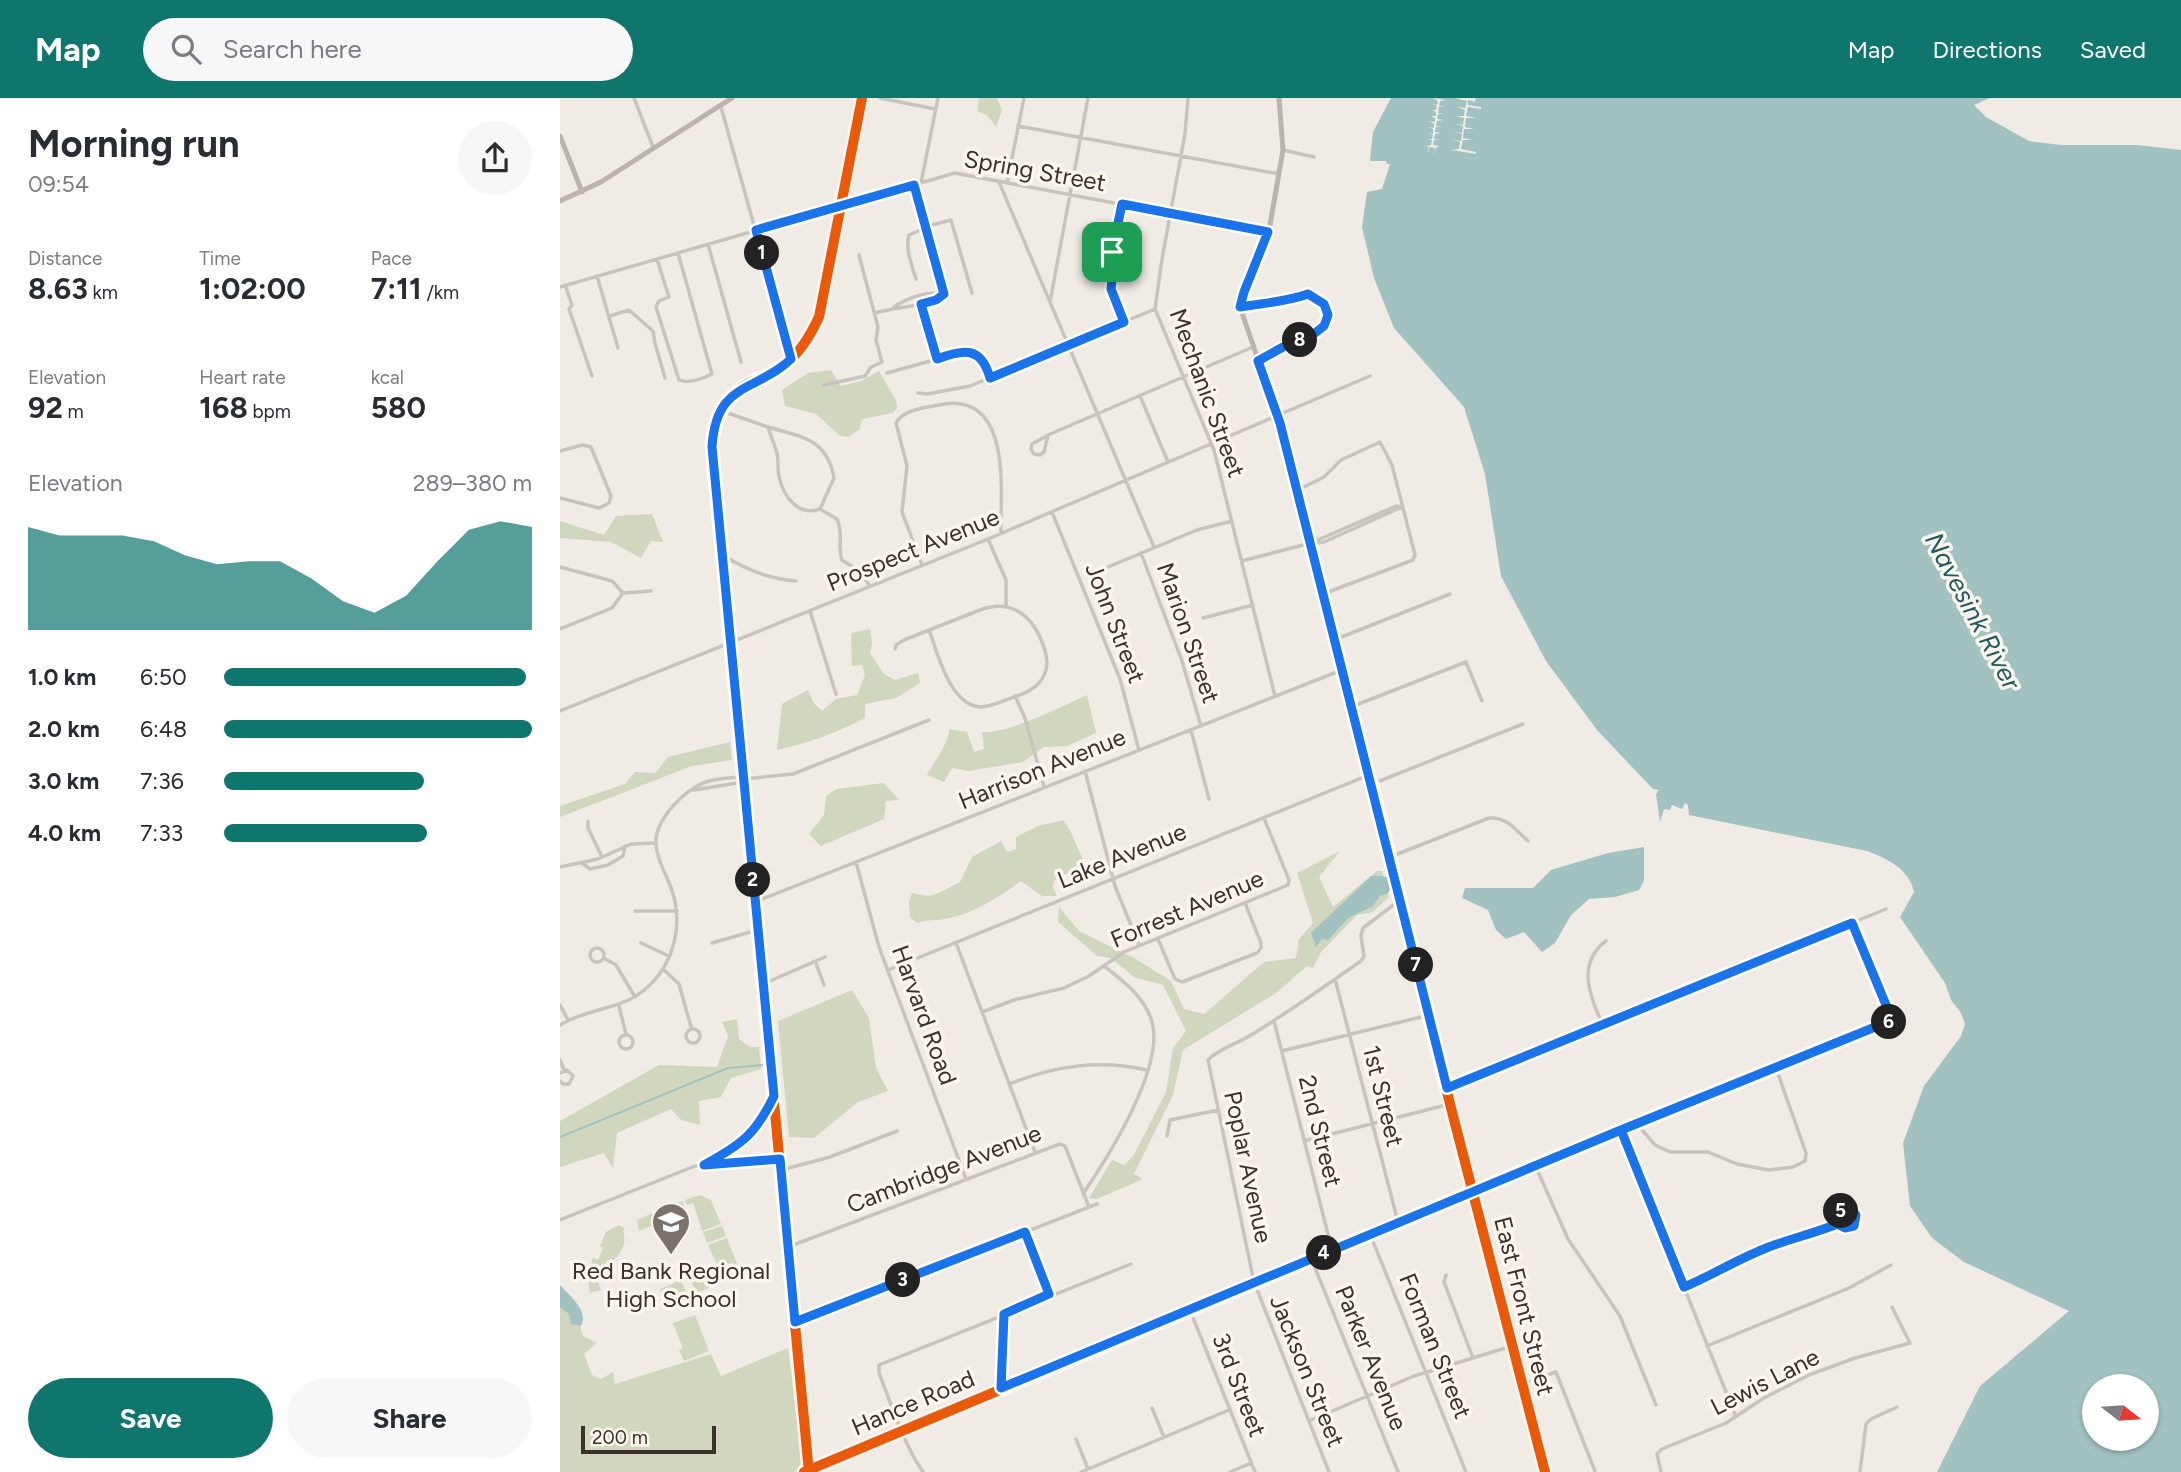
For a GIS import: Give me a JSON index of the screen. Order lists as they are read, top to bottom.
{
  "streets": {
    "street": [
      "Spring Street",
      "Mechanic Street",
      "Prospect Avenue",
      "John Street",
      "Marion Street",
      "Harrison Avenue",
      "Lake Avenue",
      "Forrest Avenue",
      "Harvard Road",
      "1st Street",
      "2nd Street",
      "Poplar Avenue",
      "Cambridge Avenue",
      "East Front Street",
      "Forman Street",
      "Parker Avenue",
      "Jackson Street",
      "Lewis Lane",
      "3rd Street",
      "Hance Road"
    ]
  },
  "crossings": [
    ["Spring Street", "Mechanic Street"],
    ["Mechanic Street", "Prospect Avenue"],
    ["Mechanic Street", "Harrison Avenue"],
    ["Prospect Avenue", "John Street"],
    ["Prospect Avenue", "East Front Street"],
    ["John Street", "Harrison Avenue"],
    ["Marion Street", "Harrison Avenue"],
    ["Harrison Avenue", "Harvard Road"],
    ["Harrison Avenue", "East Front Street"],
    ["Lake Avenue", "Forrest Avenue"],
    ["Lake Avenue", "Harvard Road"],
    ["Lake Avenue", "East Front Street"],
    ["Harvard Road", "Cambridge Avenue"],
    ["1st Street", "Hance Road"],
    ["2nd Street", "Poplar Avenue"],
    ["2nd Street", "Hance Road"],
    ["Poplar Avenue", "Jackson Street"],
    ["Poplar Avenue", "Hance Road"],
    ["East Front Street", "Hance Road"],
    ["Forman Street", "Hance Road"],
    ["Parker Avenue", "Hance Road"],
    ["Jackson Street", "Hance Road"],
    ["3rd Street", "Hance Road"]
  ],
  "water": ["Navesink River"],
  "places": {
    "school or university": ["Red Bank Regional High School"]
  },
  "scale_bar": "200 m",
  "north": "right",
  "page": {
    "header": "Map",
    "search": "Search here",
    "nav": ["Map", "Directions", "Saved"],
    "heading": ["Morning run", "09:54"],
    "stats": [
      ["Distance", "8.63 km"],
      ["Time", "1:02:00"],
      ["Pace", "7:11 /km"],
      ["Elevation", "92 m"],
      ["Heart rate", "168 bpm"],
      ["kcal", "580"]
    ],
    "pins": [
      "1",
      "8",
      "2",
      "7",
      "6",
      "5",
      "4",
      "3"
    ],
    "chart": ["Elevation", "289–380 m"],
    "list": [
      {
        "name": "1.0 km",
        "note": "6:50"
      },
      {
        "name": "2.0 km",
        "note": "6:48"
      },
      {
        "name": "3.0 km",
        "note": "7:36"
      },
      {
        "name": "4.0 km",
        "note": "7:33"
      }
    ],
    "buttons": ["Save", "Share"],
    "scale": "200 m"
  }
}
